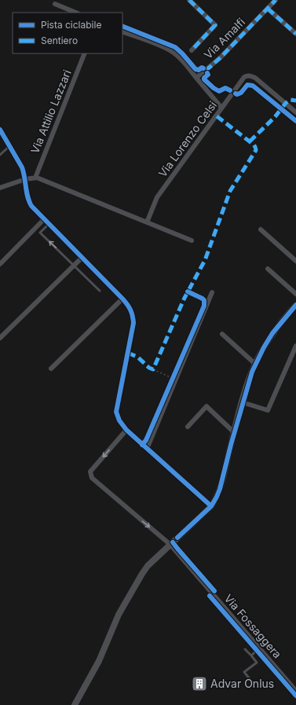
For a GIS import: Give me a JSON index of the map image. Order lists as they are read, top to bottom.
{
  "streets": {
    "street": [
      "Via Amalfi",
      "Via Attilio Lazzari",
      "Via Lorenzo Celsi",
      "Via Fossaggera"
    ]
  },
  "places": {
    "building": ["Advar Onlus"]
  },
  "legend": ["Pista ciclabile", "Sentiero"]
}
